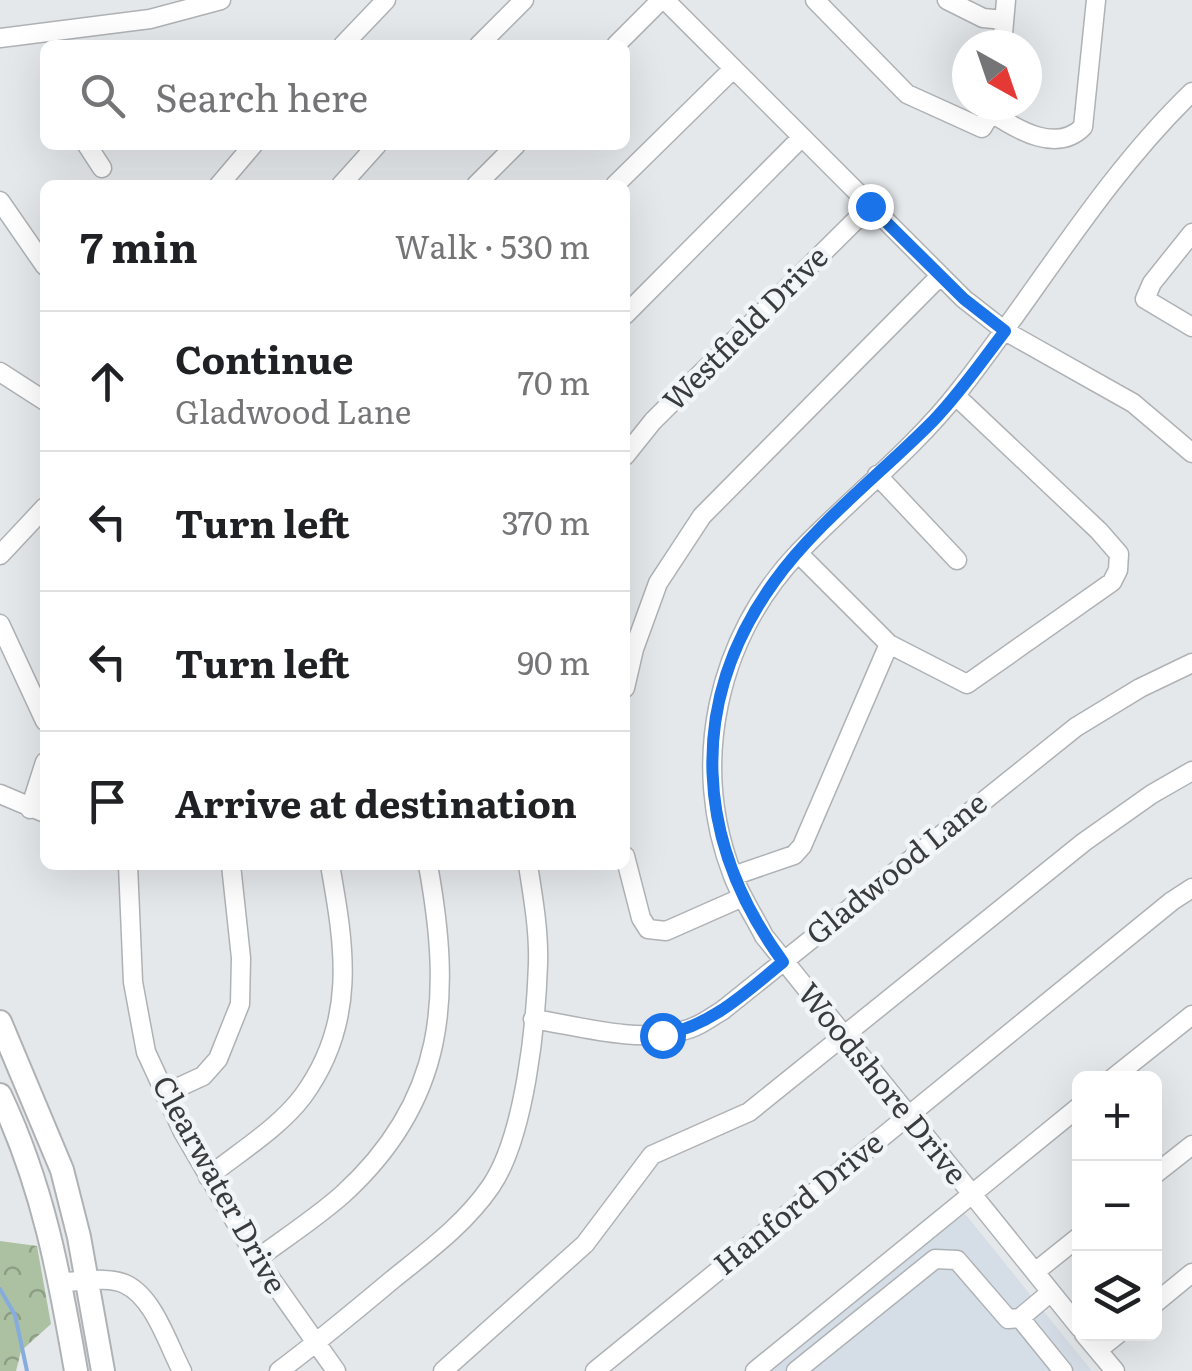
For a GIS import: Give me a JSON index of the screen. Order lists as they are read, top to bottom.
{
  "streets": {
    "street": [
      "Westfield Drive",
      "Gladwood Lane",
      "Woodshore Drive",
      "Clearwater Drive",
      "Hanford Drive"
    ]
  },
  "crossings": [
    ["Gladwood Lane", "Woodshore Drive"],
    ["Woodshore Drive", "Hanford Drive"]
  ],
  "north": "bottom right",
  "page": {
    "search": "Search here",
    "heading": ["7 min", "Walk · 530 m"],
    "list": [
      ["Continue", "Gladwood Lane", "70 m"],
      ["Turn left", "370 m"],
      ["Turn left", "90 m"],
      "Arrive at destination"
    ],
    "map_buttons": ["+", "−"]
  }
}
